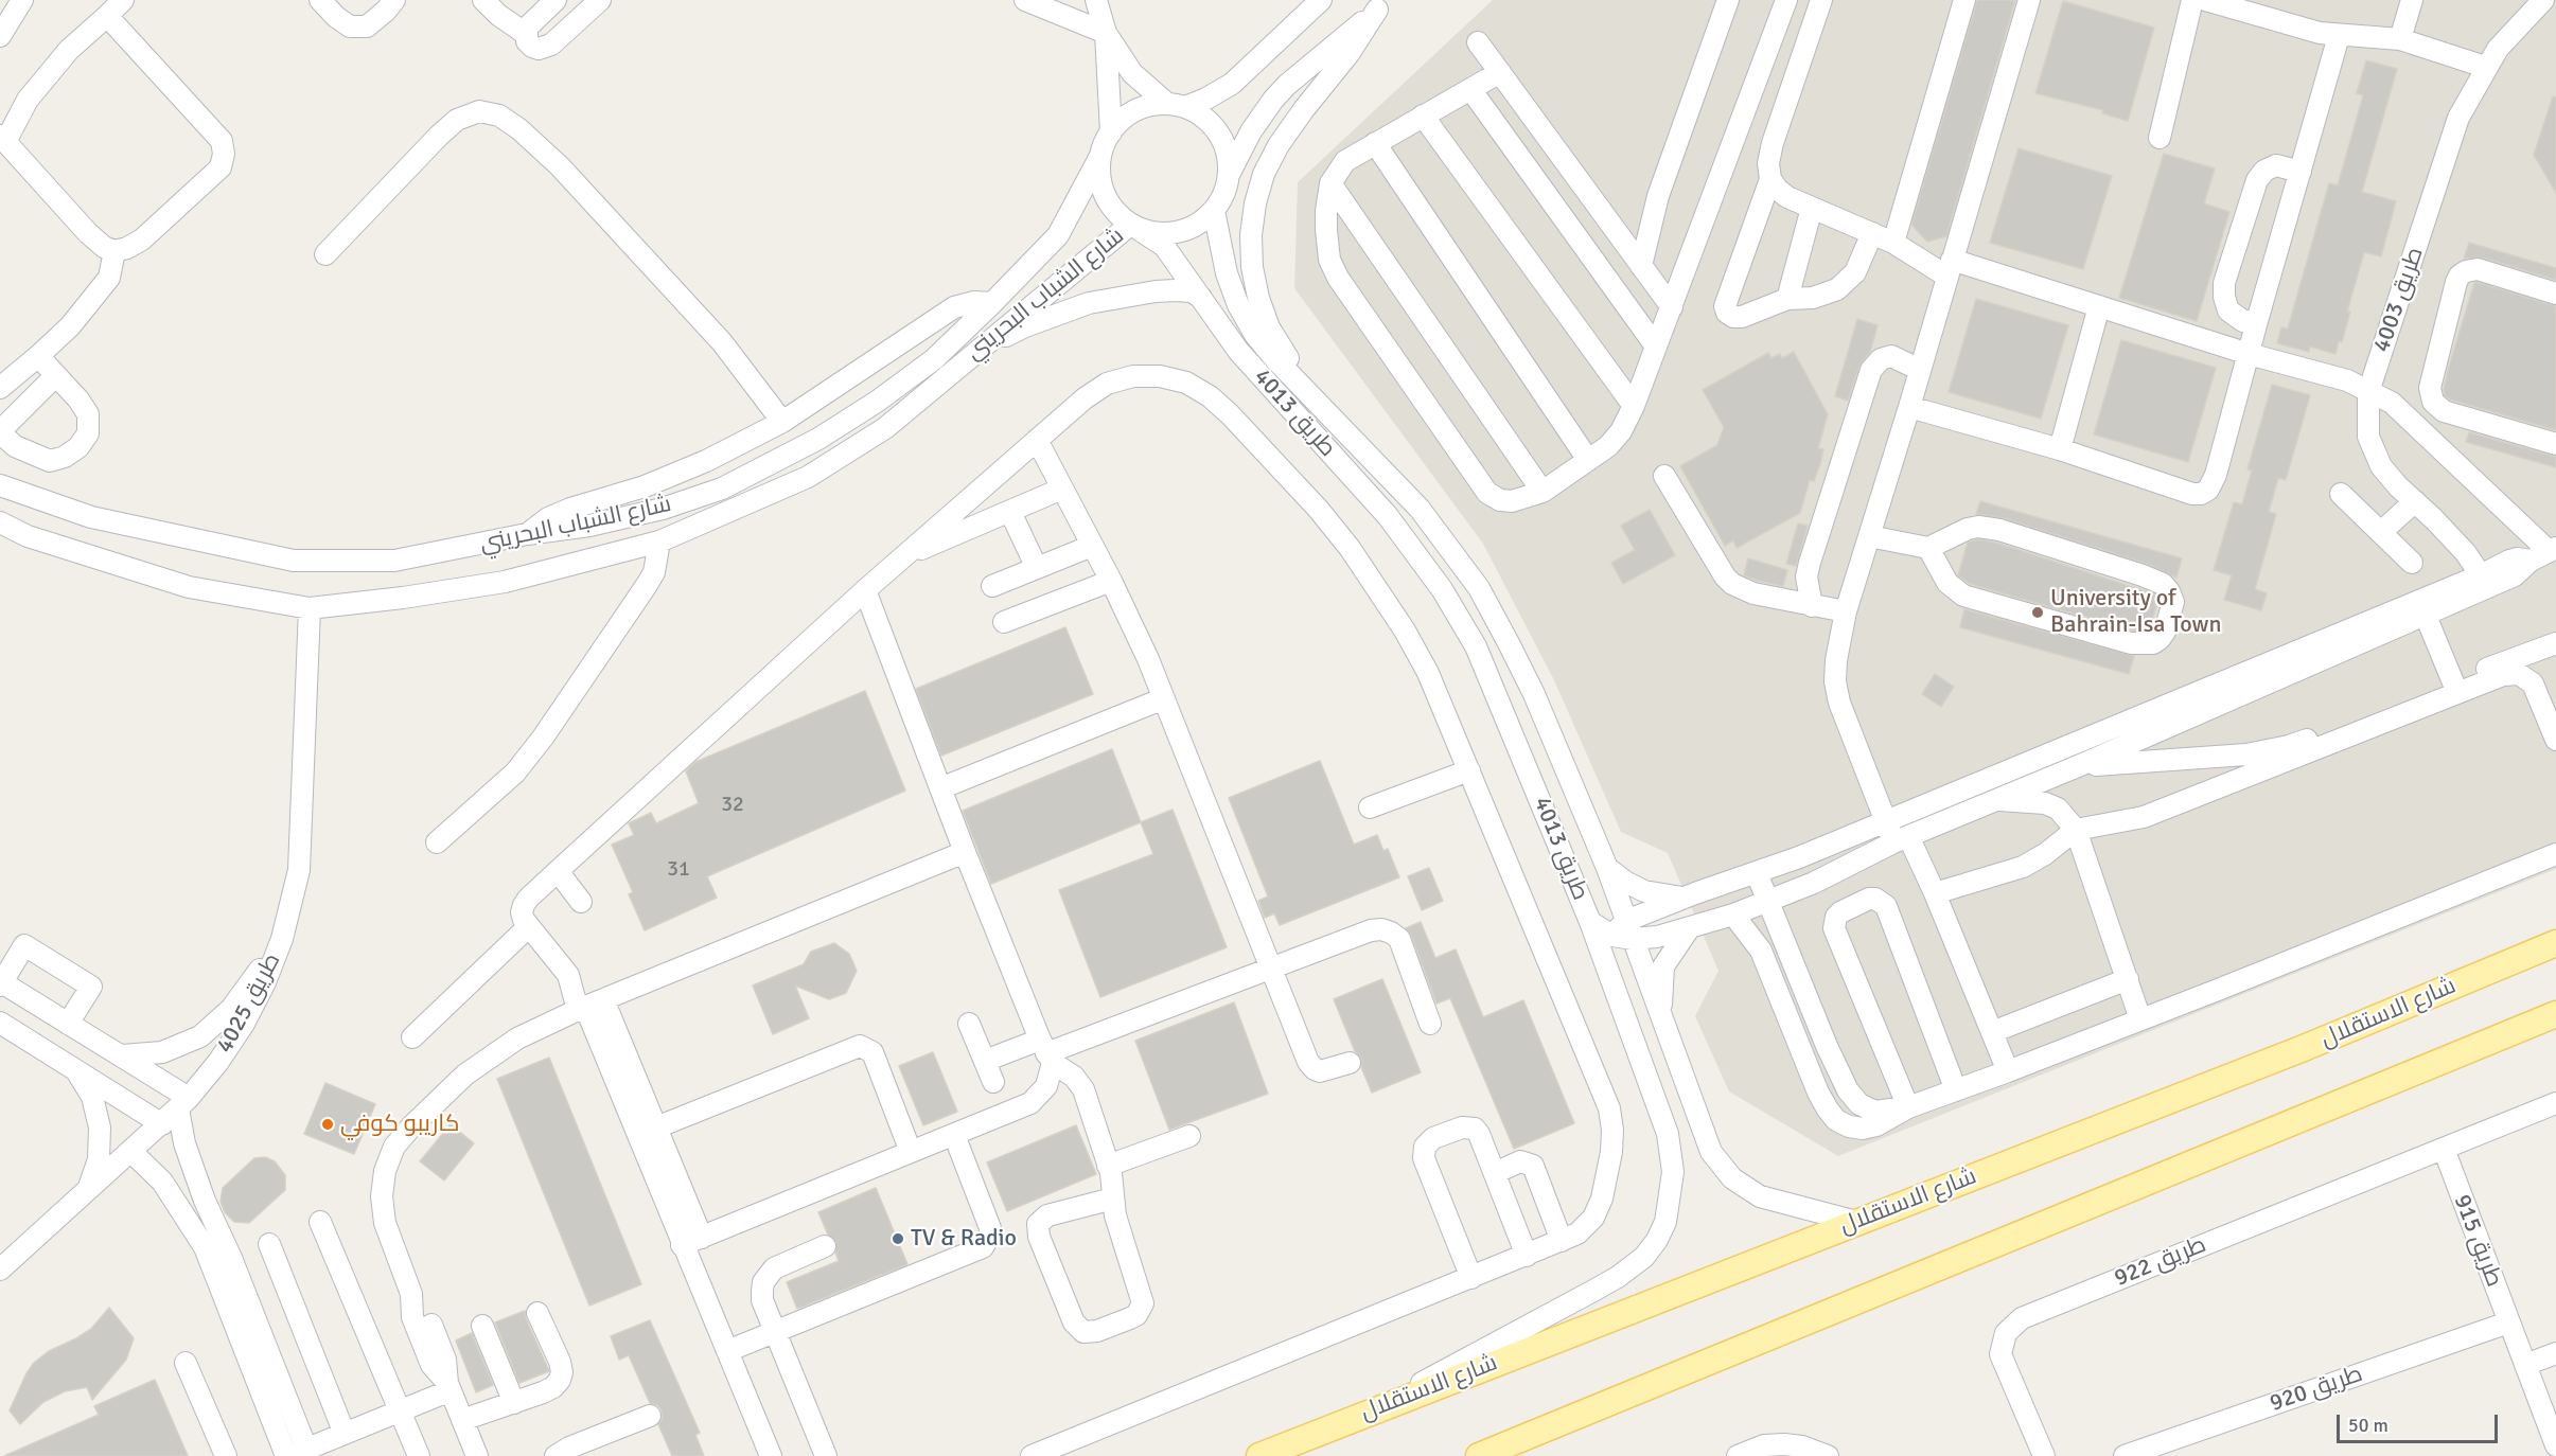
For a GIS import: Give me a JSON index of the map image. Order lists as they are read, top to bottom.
{
  "streets": {
    "main road": ["شارع الاستقلال"],
    "street": [
      "شارع الشباب البحريني",
      "طريق 4003",
      "طريق 4013",
      "طريق 4025",
      "طريق 915",
      "طريق 922",
      "طريق 920"
    ]
  },
  "crossings": [
    ["شارع الشباب البحريني", "طريق 4013"],
    ["شارع الشباب البحريني", "طريق 4025"],
    ["طريق 4013", "شارع الاستقلال"],
    ["طريق 915", "طريق 922"],
    ["طريق 915", "طريق 920"]
  ],
  "places": ["University of Bahrain-Isa Town", "كاريبو كوفي", "TV & Radio"],
  "house_numbers": ["32", "31"],
  "scale_bar": "50 m"
}
